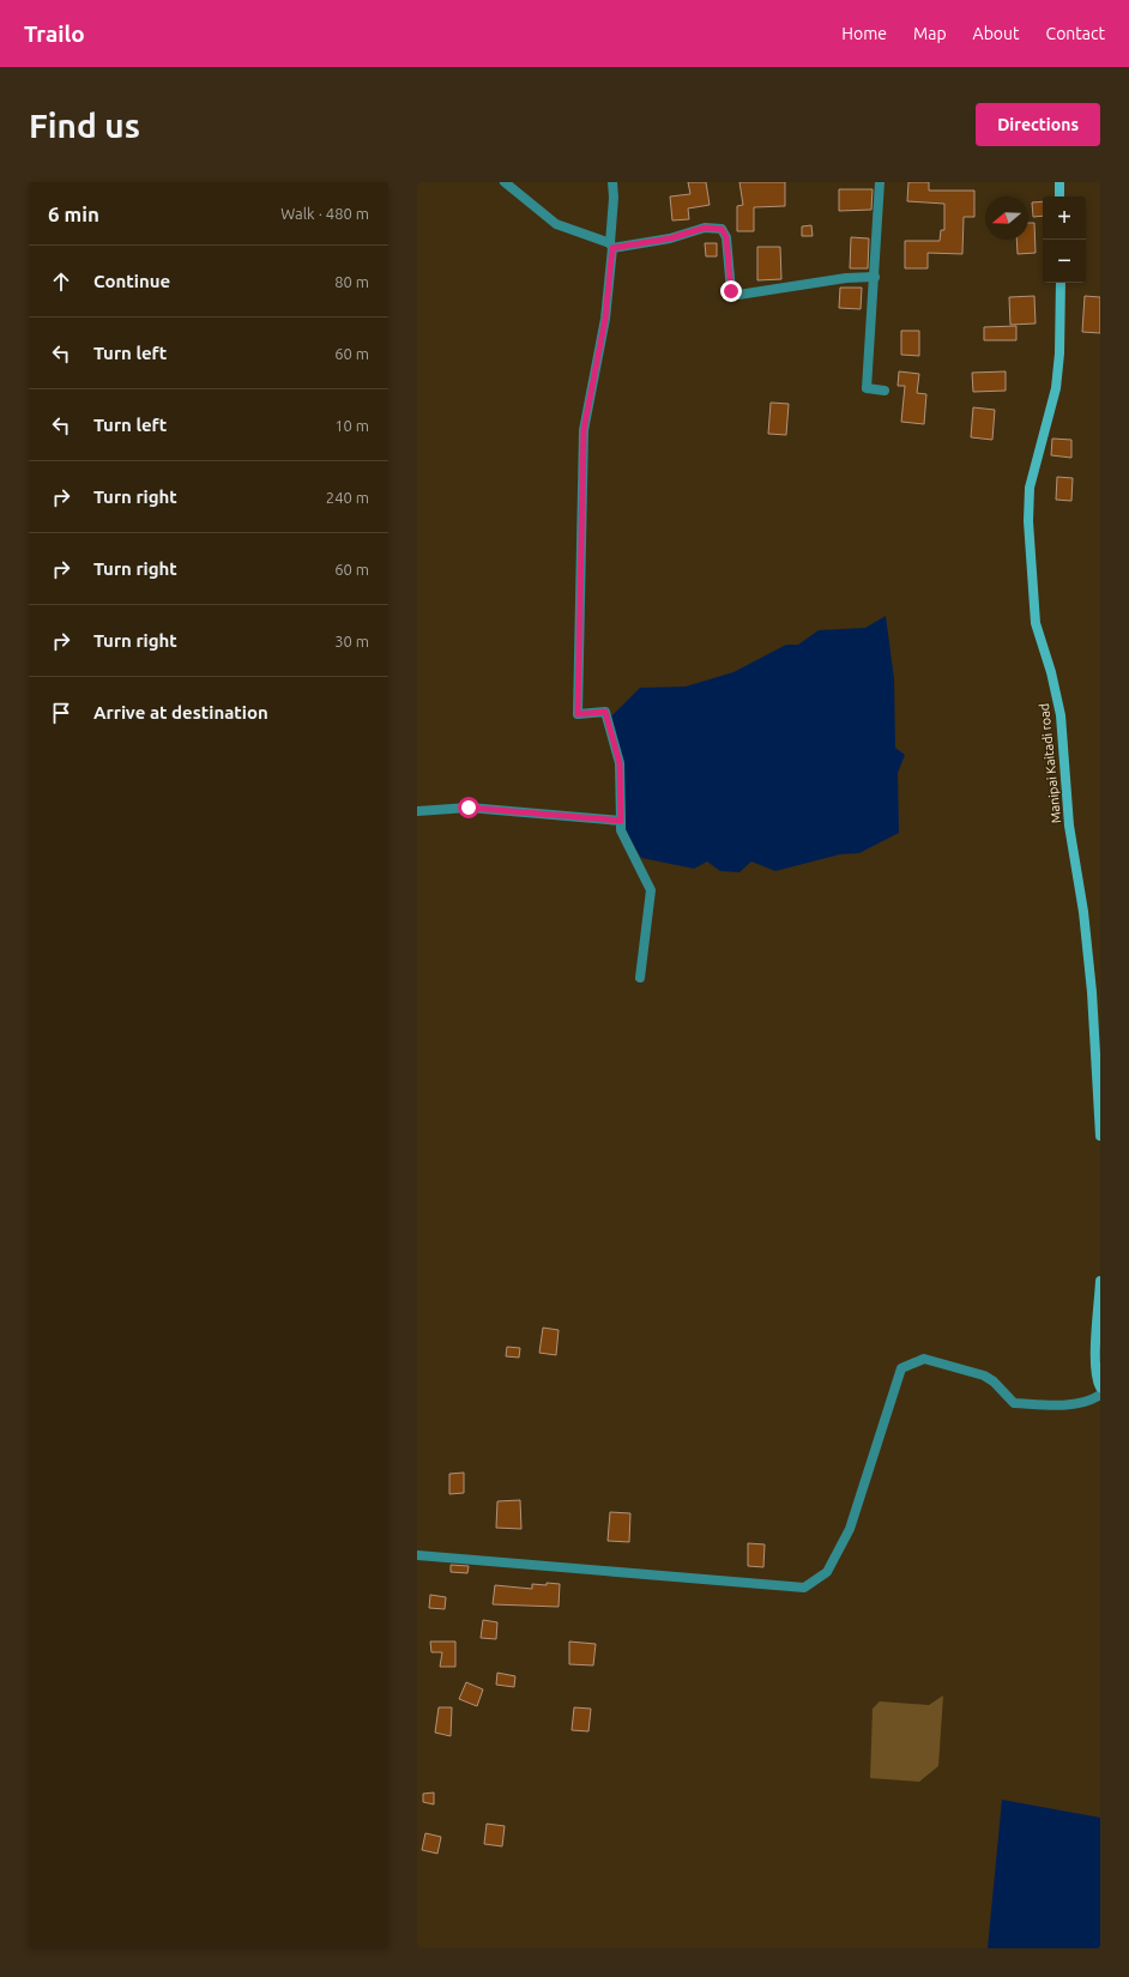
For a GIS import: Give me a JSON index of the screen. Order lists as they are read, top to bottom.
{
  "streets": {
    "main road": ["Manipai Kaitadi road"]
  },
  "north": "left",
  "page": {
    "header": "Trailo",
    "nav": [
      "Home",
      "Map",
      "About",
      "Contact"
    ],
    "buttons": "Directions",
    "title": "Find us",
    "heading": ["6 min", "Walk · 480 m"],
    "map_buttons": ["+", "−"],
    "list": [
      ["Continue", "80 m"],
      ["Turn left", "60 m"],
      ["Turn left", "10 m"],
      ["Turn right", "240 m"],
      ["Turn right", "60 m"],
      ["Turn right", "30 m"],
      "Arrive at destination"
    ]
  }
}
